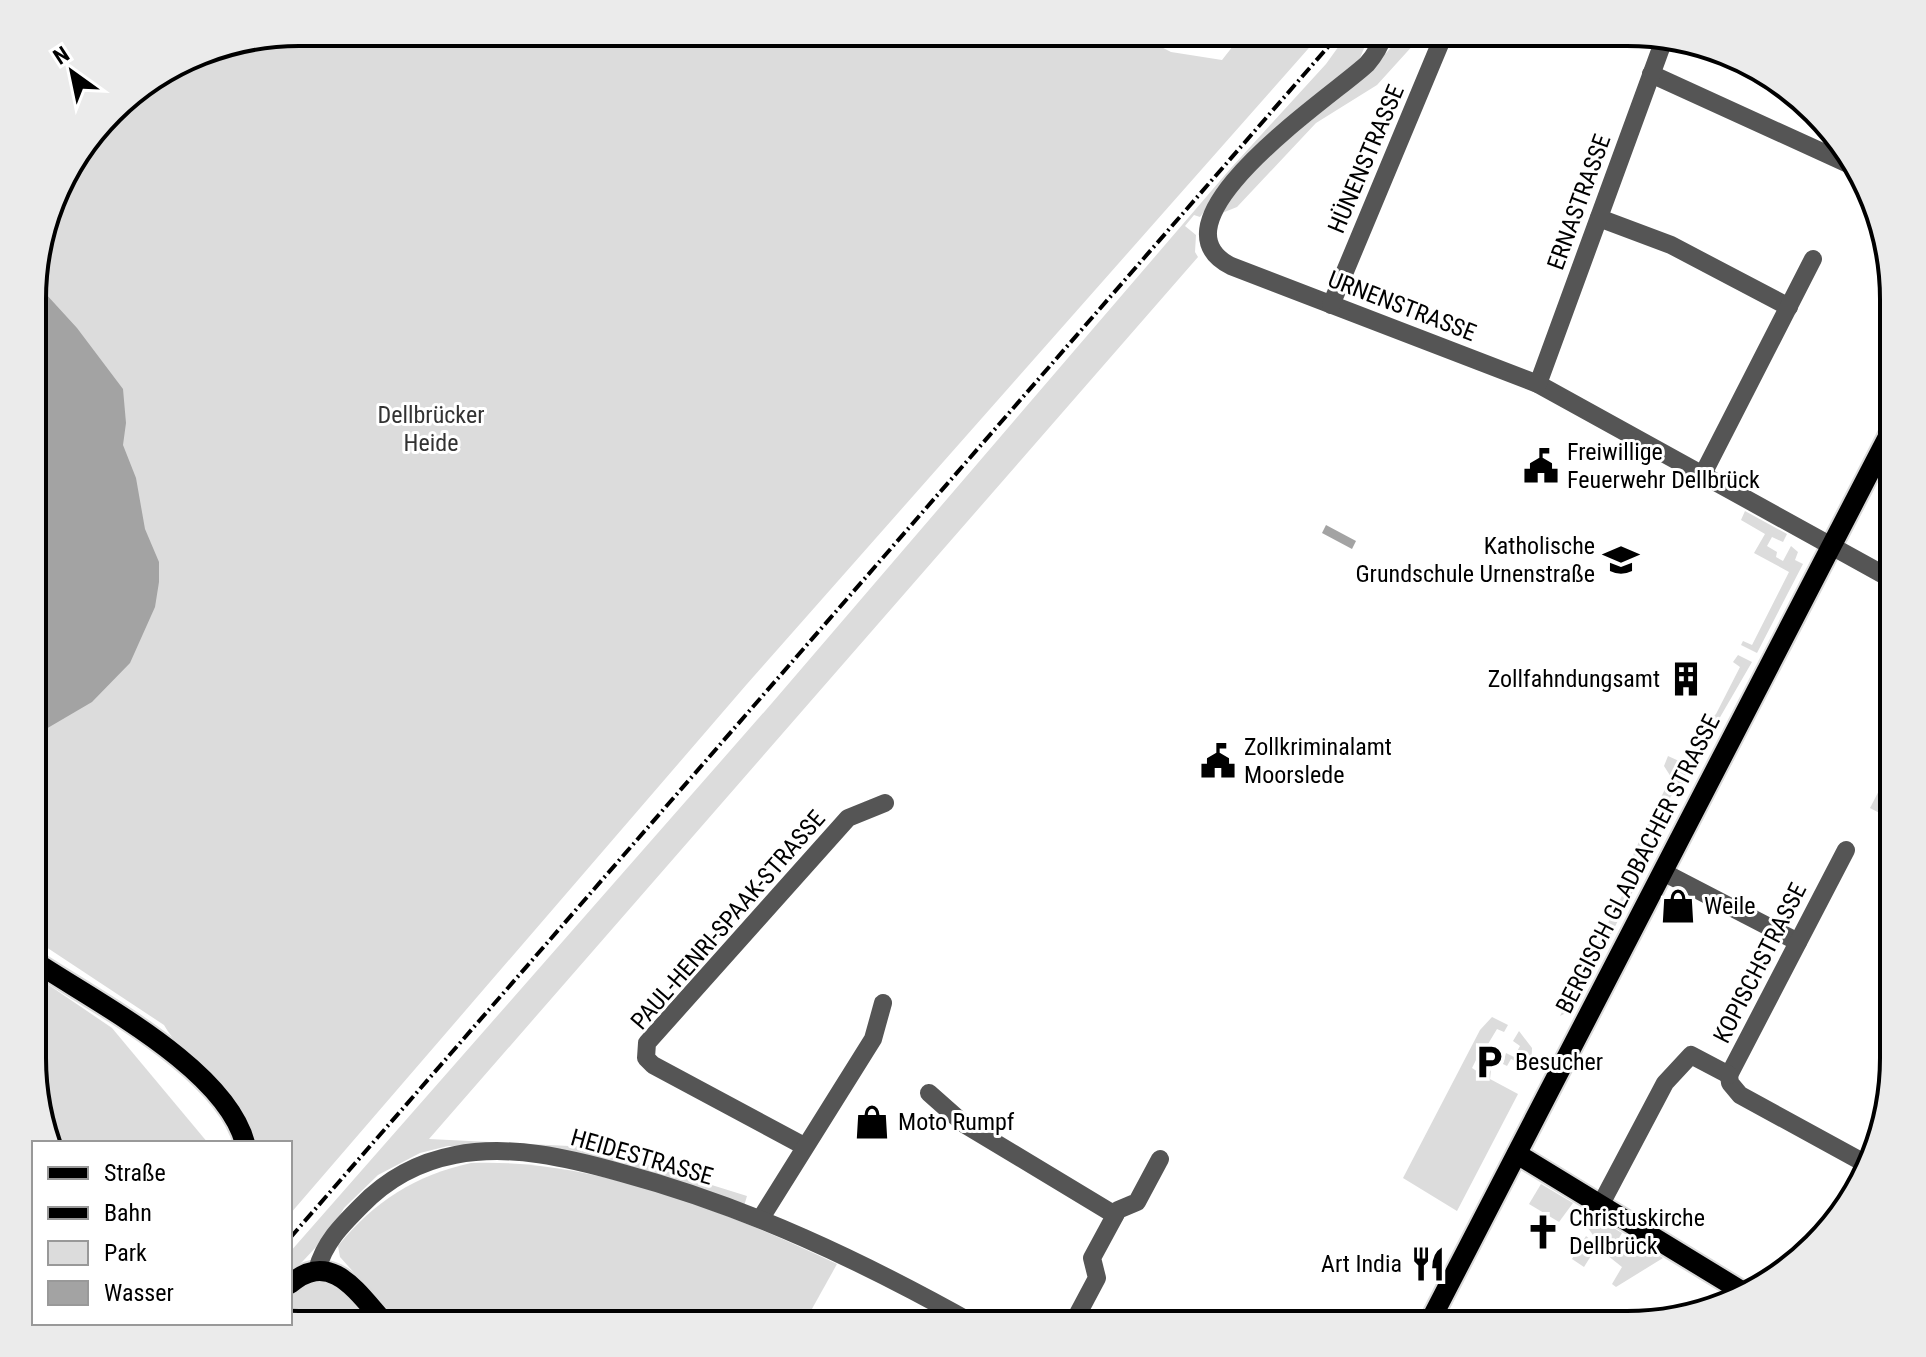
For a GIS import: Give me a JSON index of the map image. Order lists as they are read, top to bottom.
{
  "streets": {
    "main road": ["BERGISCH GLADBACHER STRASSE"],
    "street": [
      "HÜNENSTRASSE",
      "ERNASTRASSE",
      "URNENSTRASSE",
      "PAUL-HENRI-SPAAK-STRASSE",
      "KOPISCHSTRASSE",
      "HEIDESTRASSE"
    ]
  },
  "crossings": [
    ["HÜNENSTRASSE", "URNENSTRASSE"],
    ["ERNASTRASSE", "URNENSTRASSE"],
    ["URNENSTRASSE", "BERGISCH GLADBACHER STRASSE"]
  ],
  "parks": ["Dellbrücker Heide"],
  "places": {
    "public building": ["Freiwillige Feuerwehr Dellbrück", "Zollkriminalamt Moorslede"],
    "school or university": ["Katholische Grundschule Urnenstraße"],
    "building": ["Zollfahndungsamt"],
    "shop": ["Weile", "Moto Rumpf"],
    "parking": ["Besucher"],
    "church": ["Christuskirche Dellbrück"],
    "restaurant": ["Art India"]
  },
  "legend": [
    "Straße",
    "Bahn",
    "Park",
    "Wasser"
  ],
  "north": "top left"
}
